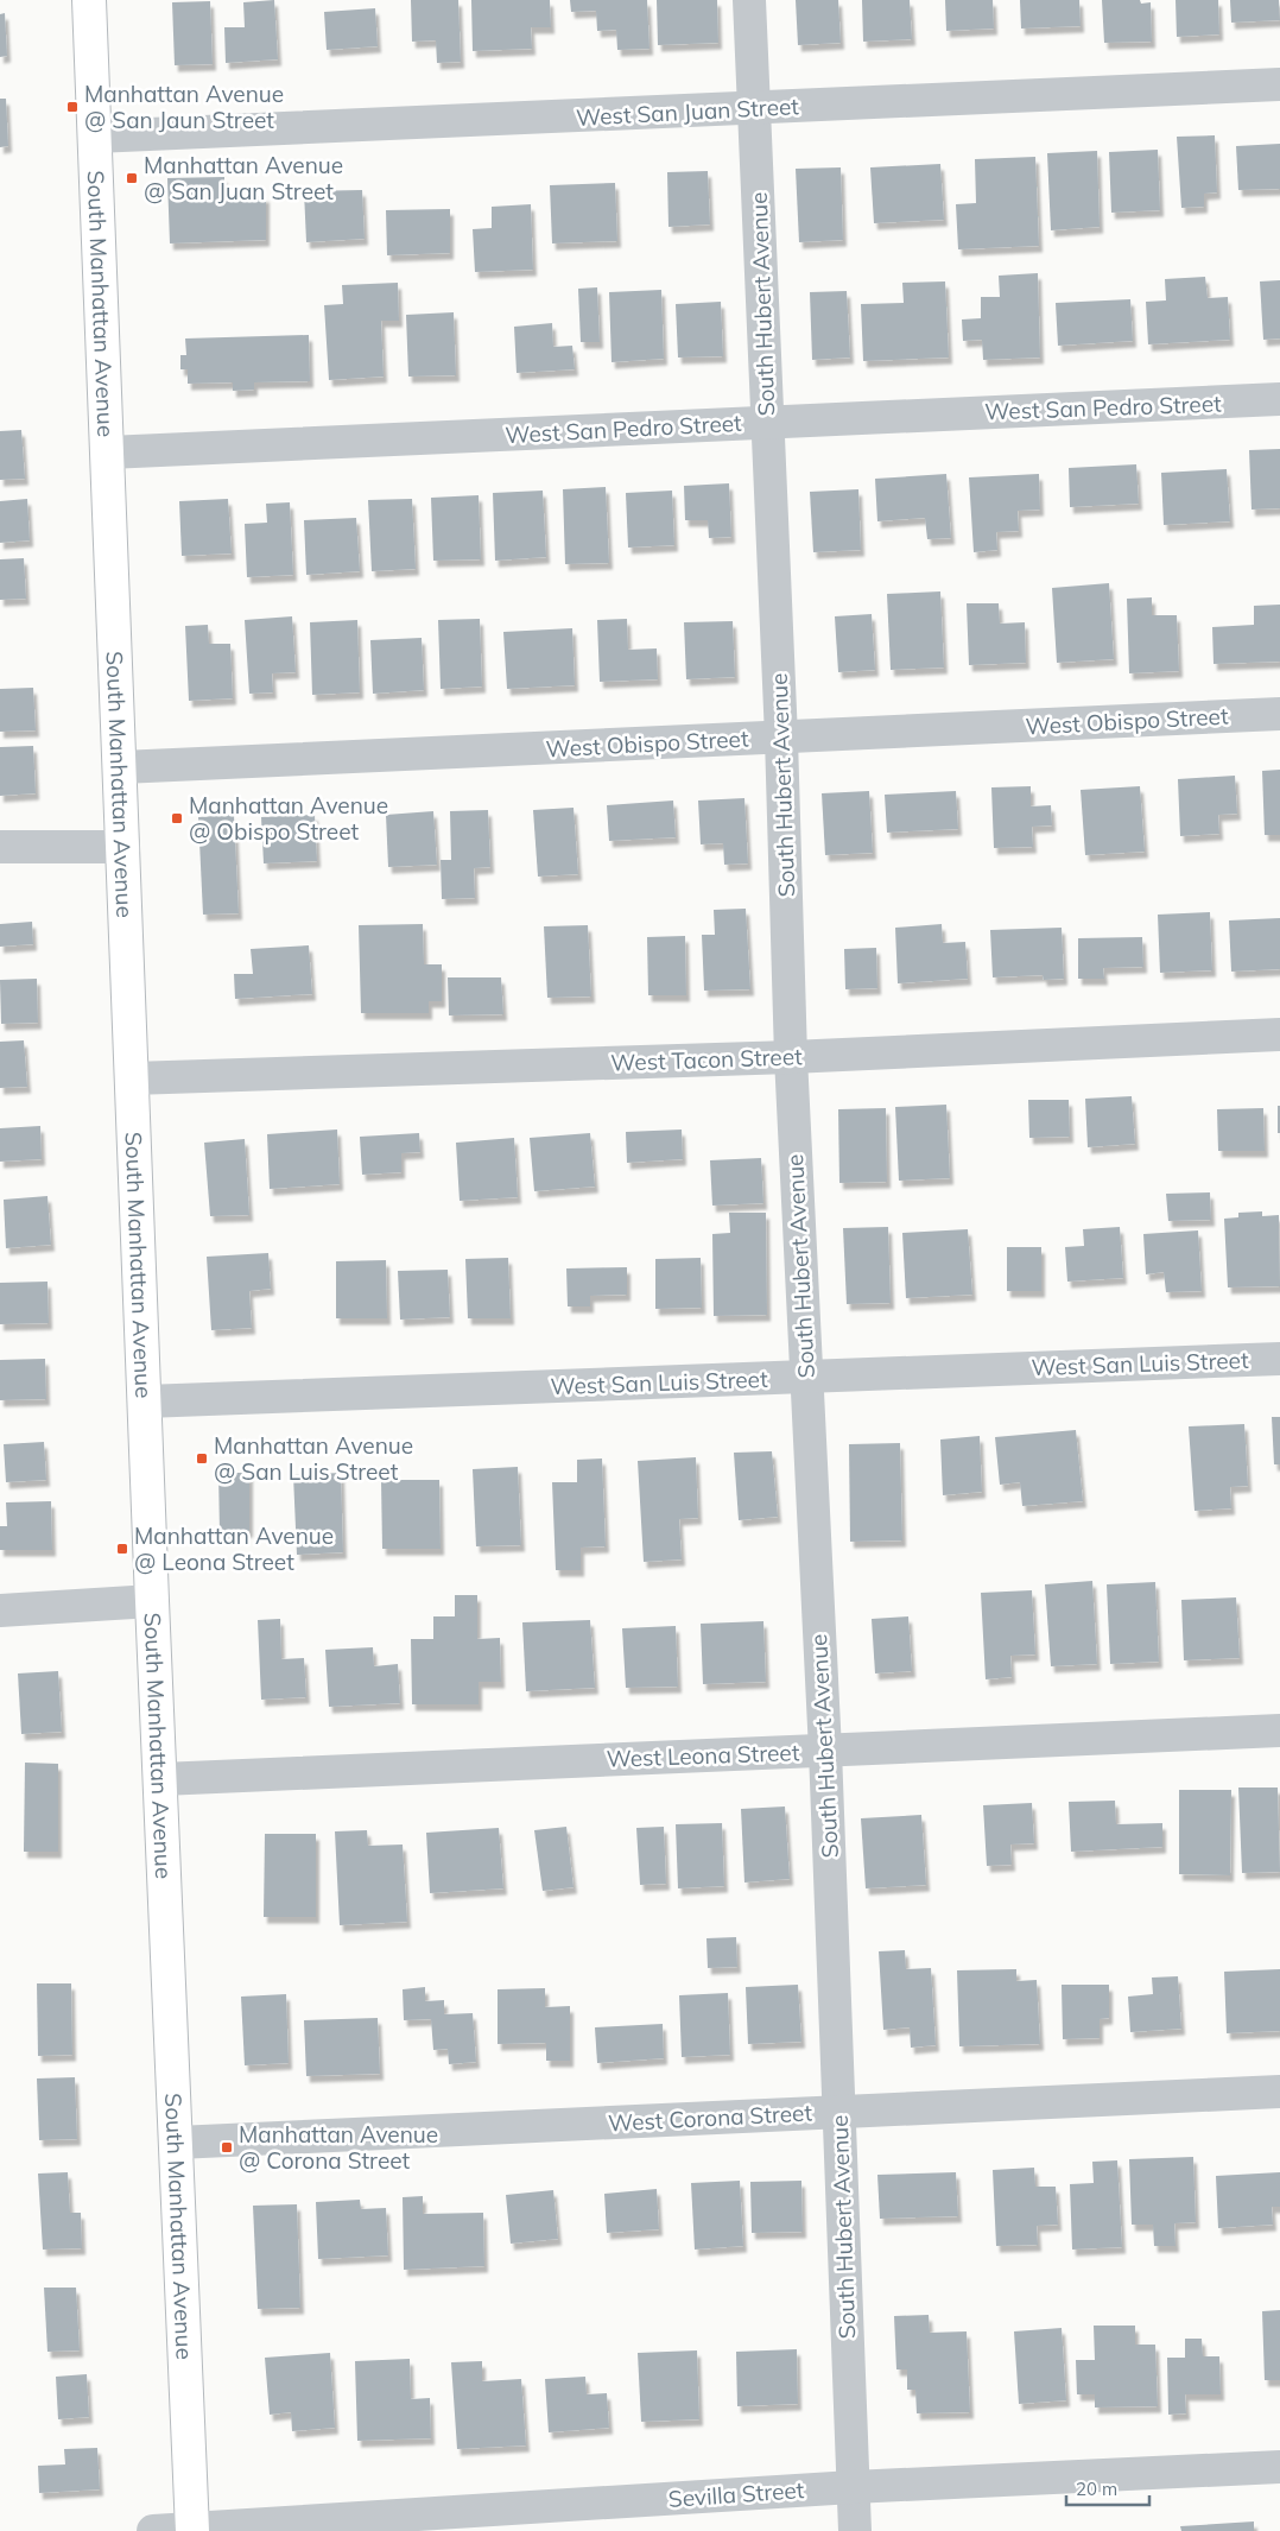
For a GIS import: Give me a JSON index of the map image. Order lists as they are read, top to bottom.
{
  "streets": {
    "main road": ["South Manhattan Avenue"],
    "street": [
      "West San Juan Street",
      "South Hubert Avenue",
      "West San Pedro Street",
      "West Obispo Street",
      "West Tacon Street",
      "West San Luis Street",
      "West Leona Street",
      "West Corona Street",
      "Sevilla Street"
    ]
  },
  "crossings": [
    ["West San Juan Street", "South Manhattan Avenue"],
    ["West San Juan Street", "South Hubert Avenue"],
    ["South Manhattan Avenue", "West San Pedro Street"],
    ["South Manhattan Avenue", "West Obispo Street"],
    ["South Manhattan Avenue", "West Tacon Street"],
    ["South Manhattan Avenue", "West San Luis Street"],
    ["South Manhattan Avenue", "West Leona Street"],
    ["South Manhattan Avenue", "West Corona Street"],
    ["South Manhattan Avenue", "Sevilla Street"],
    ["South Hubert Avenue", "West San Pedro Street"],
    ["South Hubert Avenue", "West Obispo Street"],
    ["South Hubert Avenue", "West Tacon Street"],
    ["South Hubert Avenue", "West San Luis Street"],
    ["South Hubert Avenue", "West Leona Street"],
    ["South Hubert Avenue", "West Corona Street"],
    ["South Hubert Avenue", "Sevilla Street"]
  ],
  "places": {
    "transit": [
      "Manhattan Avenue @ San Jaun Street",
      "Manhattan Avenue @ San Juan Street",
      "Manhattan Avenue @ Obispo Street",
      "Manhattan Avenue @ San Luis Street",
      "Manhattan Avenue @ Leona Street",
      "Manhattan Avenue @ Corona Street"
    ]
  },
  "scale_bar": "20 m"
}
